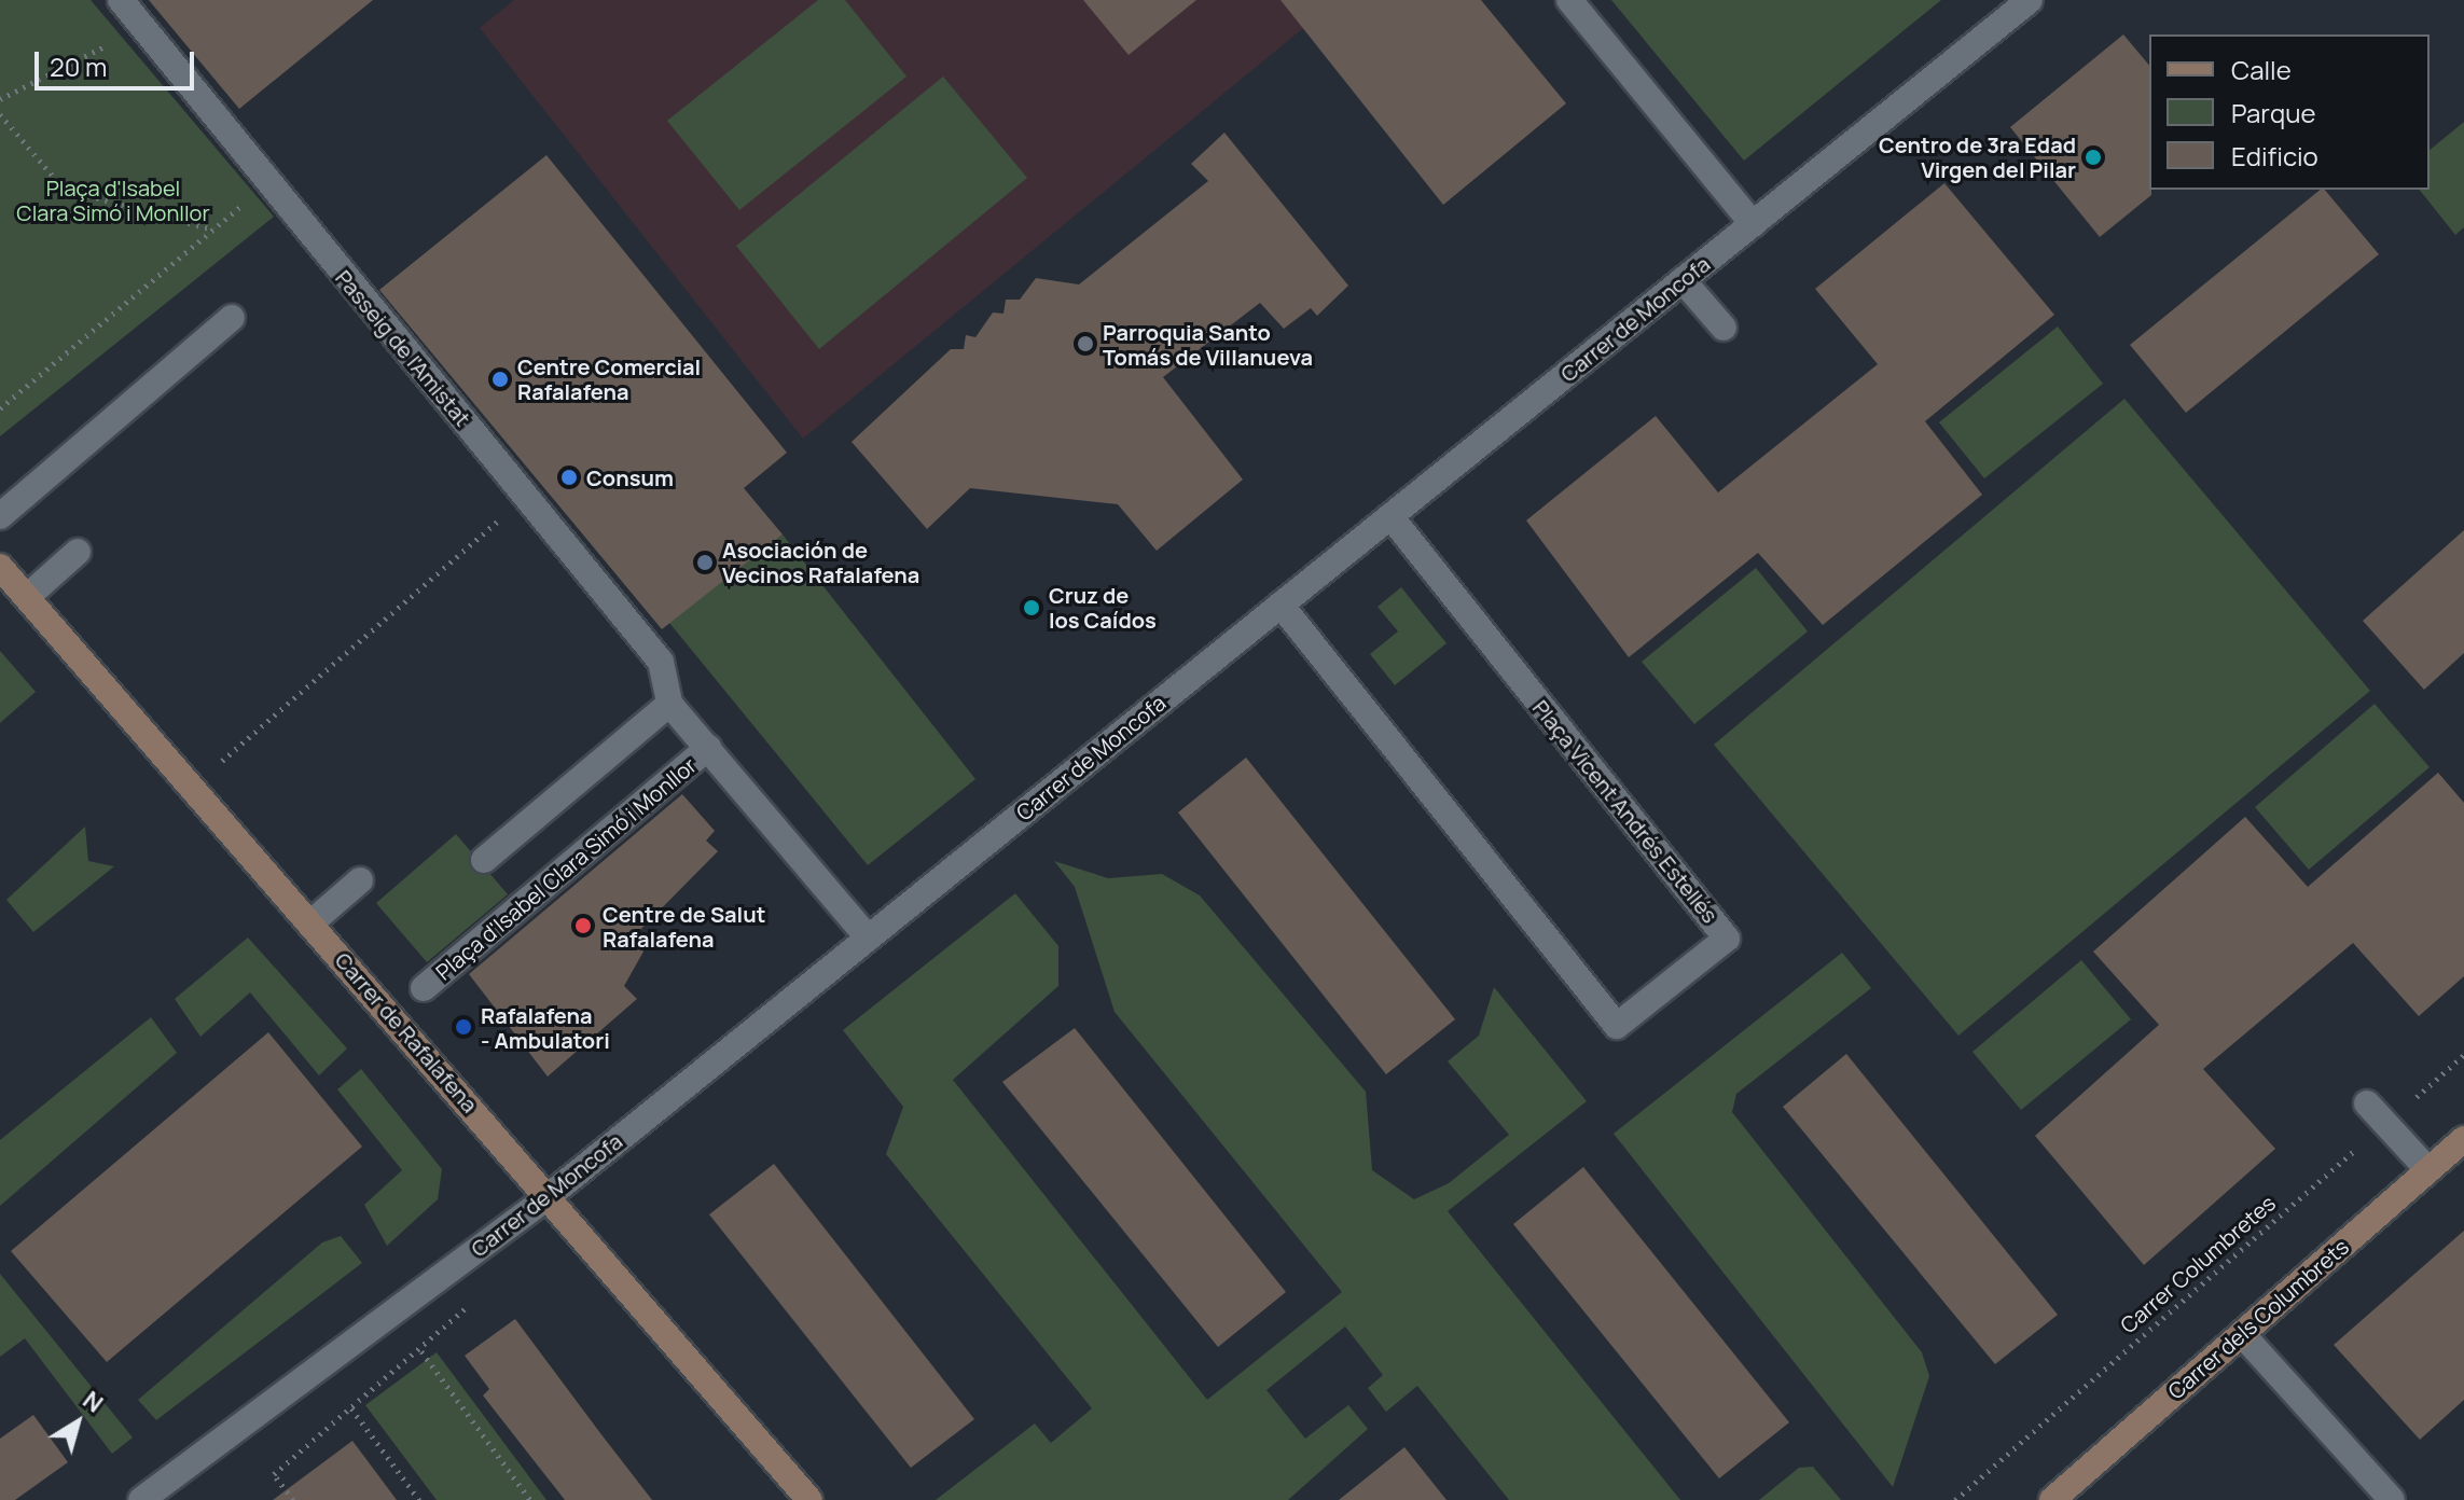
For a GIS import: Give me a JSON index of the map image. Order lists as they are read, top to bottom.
{
  "streets": {
    "street": [
      "Carrer de Moncofa",
      "Passeig de l'Amistat",
      "Plaça Vicent Andrés Estellés",
      "Plaça d'Isabel Clara Simó i Monllor",
      "Carrer de Rafalafena",
      "Carrer dels Columbrets"
    ],
    "path": ["Carrer Columbretes"]
  },
  "crossings": [
    ["Carrer de Moncofa", "Plaça Vicent Andrés Estellés"],
    ["Carrer de Moncofa", "Carrer de Rafalafena"]
  ],
  "parks": ["Plaça d'Isabel Clara Simó i Monllor"],
  "places": [
    "Centro de 3ra Edad Virgen del Pilar",
    "Parroquia Santo Tomás de Villanueva",
    "Centre Comercial Rafalafena",
    "Consum",
    "Asociación de Vecinos Rafalafena",
    "Cruz de los Caídos",
    "Centre de Salut Rafalafena",
    "Rafalafena - Ambulatori"
  ],
  "legend": ["Calle", "Parque", "Edificio"],
  "scale_bar": "20 m",
  "north": "top right"
}
